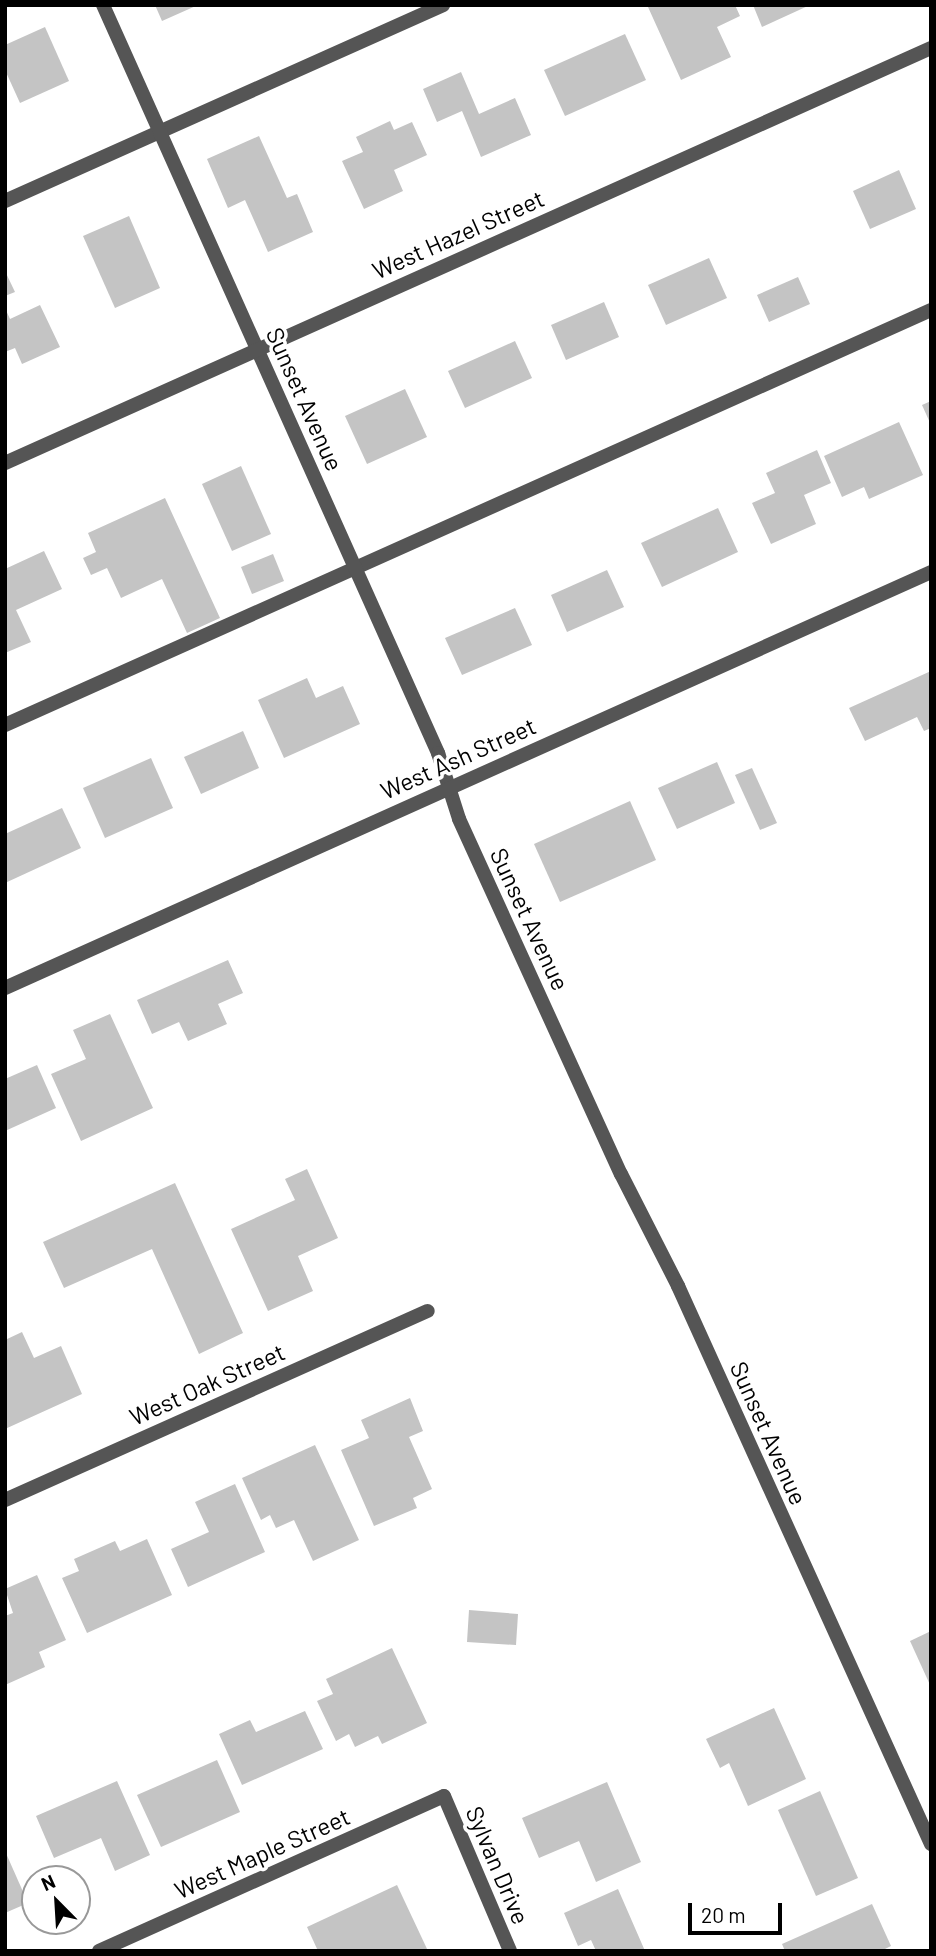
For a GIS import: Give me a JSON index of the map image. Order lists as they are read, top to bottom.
{
  "streets": {
    "street": [
      "West Hazel Street",
      "Sunset Avenue",
      "West Ash Street",
      "West Oak Street",
      "West Maple Street",
      "Sylvan Drive"
    ]
  },
  "crossings": [
    ["West Hazel Street", "Sunset Avenue"],
    ["Sunset Avenue", "West Ash Street"],
    ["West Maple Street", "Sylvan Drive"]
  ],
  "scale_bar": "20 m",
  "north": "top left"
}
